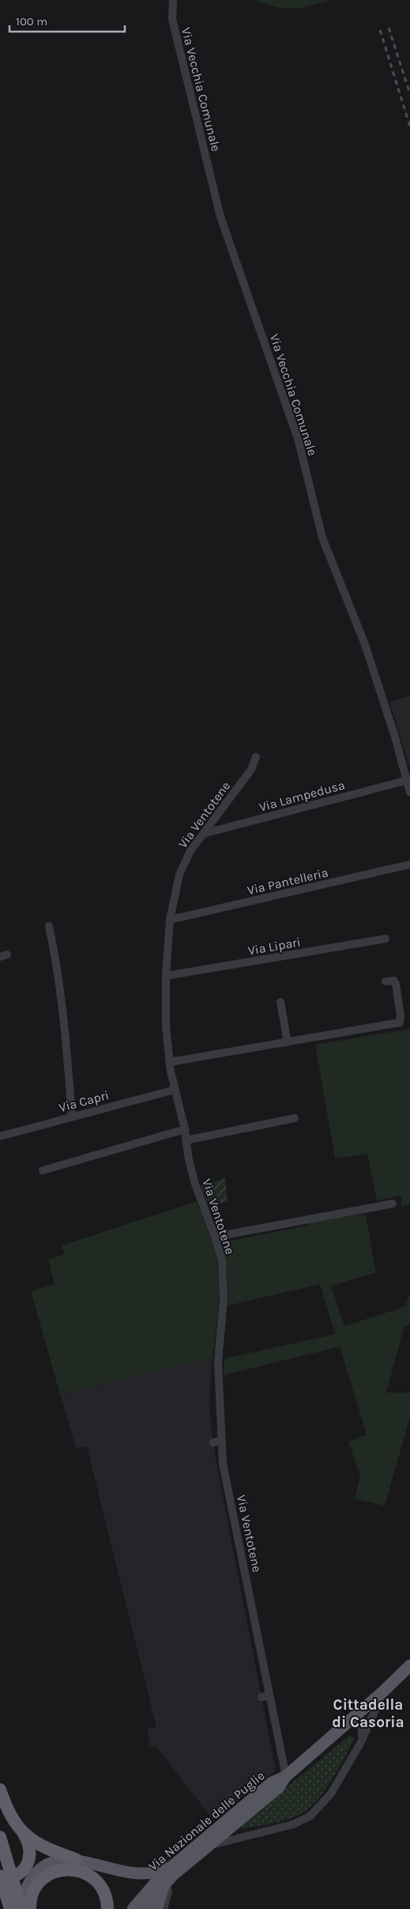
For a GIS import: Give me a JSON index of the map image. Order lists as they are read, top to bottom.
{
  "streets": {
    "main road": ["Via Nazionale delle Puglie"],
    "street": [
      "Via Vecchia Comunale",
      "Via Lampedusa",
      "Via Ventotene",
      "Via Pantelleria",
      "Via Lipari",
      "Via Capri"
    ]
  },
  "crossings": [
    ["Via Vecchia Comunale", "Via Lampedusa"],
    ["Via Lampedusa", "Via Ventotene"],
    ["Via Ventotene", "Via Pantelleria"],
    ["Via Ventotene", "Via Lipari"],
    ["Via Ventotene", "Via Capri"],
    ["Via Ventotene", "Via Nazionale delle Puglie"]
  ],
  "districts": ["Cittadella di Casoria"],
  "scale_bar": "100 m"
}
